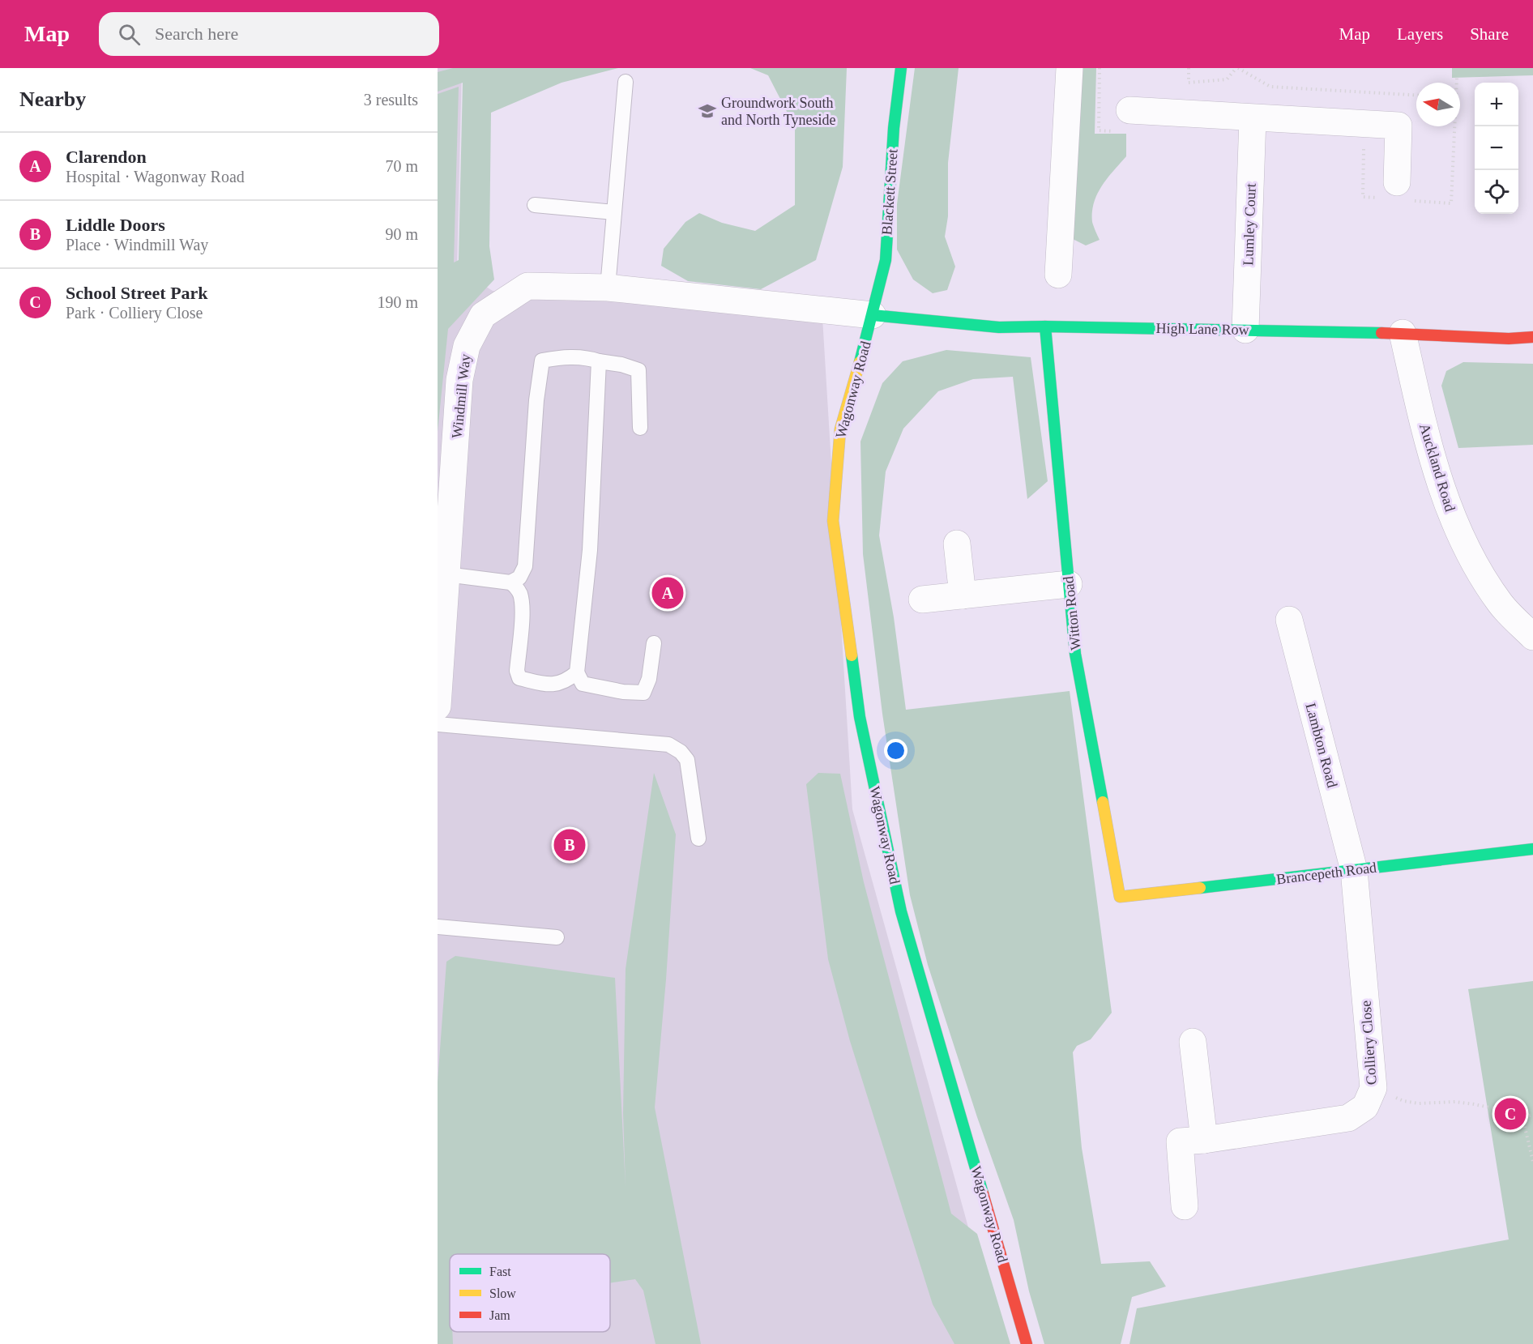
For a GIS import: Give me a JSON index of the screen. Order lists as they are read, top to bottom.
{
  "streets": {
    "street": [
      "Blackett Street",
      "Lumley Court",
      "High Lane Row",
      "Wagonway Road",
      "Windmill Way",
      "Auckland Road",
      "Witton Road",
      "Lambton Road",
      "Brancepeth Road",
      "Colliery Close"
    ]
  },
  "crossings": [
    ["Blackett Street", "High Lane Row"],
    ["Blackett Street", "Wagonway Road"],
    ["Blackett Street", "Windmill Way"],
    ["Lumley Court", "High Lane Row"],
    ["High Lane Row", "Wagonway Road"],
    ["High Lane Row", "Windmill Way"],
    ["High Lane Row", "Auckland Road"],
    ["High Lane Row", "Witton Road"],
    ["Wagonway Road", "Windmill Way"],
    ["Witton Road", "Brancepeth Road"],
    ["Lambton Road", "Brancepeth Road"],
    ["Lambton Road", "Colliery Close"],
    ["Brancepeth Road", "Colliery Close"]
  ],
  "places": {
    "school or university": ["Groundwork South and North Tyneside"]
  },
  "legend": ["Fast", "Slow", "Jam"],
  "north": "left",
  "page": {
    "header": "Map",
    "search": "Search here",
    "nav": ["Map", "Layers", "Share"],
    "heading": ["Nearby", "3 results"],
    "map_buttons": ["+", "−"],
    "list": [
      {
        "mark": "A",
        "name": "Clarendon",
        "note": "Hospital · Wagonway Road",
        "value": "70 m"
      },
      {
        "mark": "B",
        "name": "Liddle Doors",
        "note": "Place · Windmill Way",
        "value": "90 m"
      },
      {
        "mark": "C",
        "name": "School Street Park",
        "note": "Park · Colliery Close",
        "value": "190 m"
      }
    ],
    "pins": ["A", "B", "C"]
  }
}
